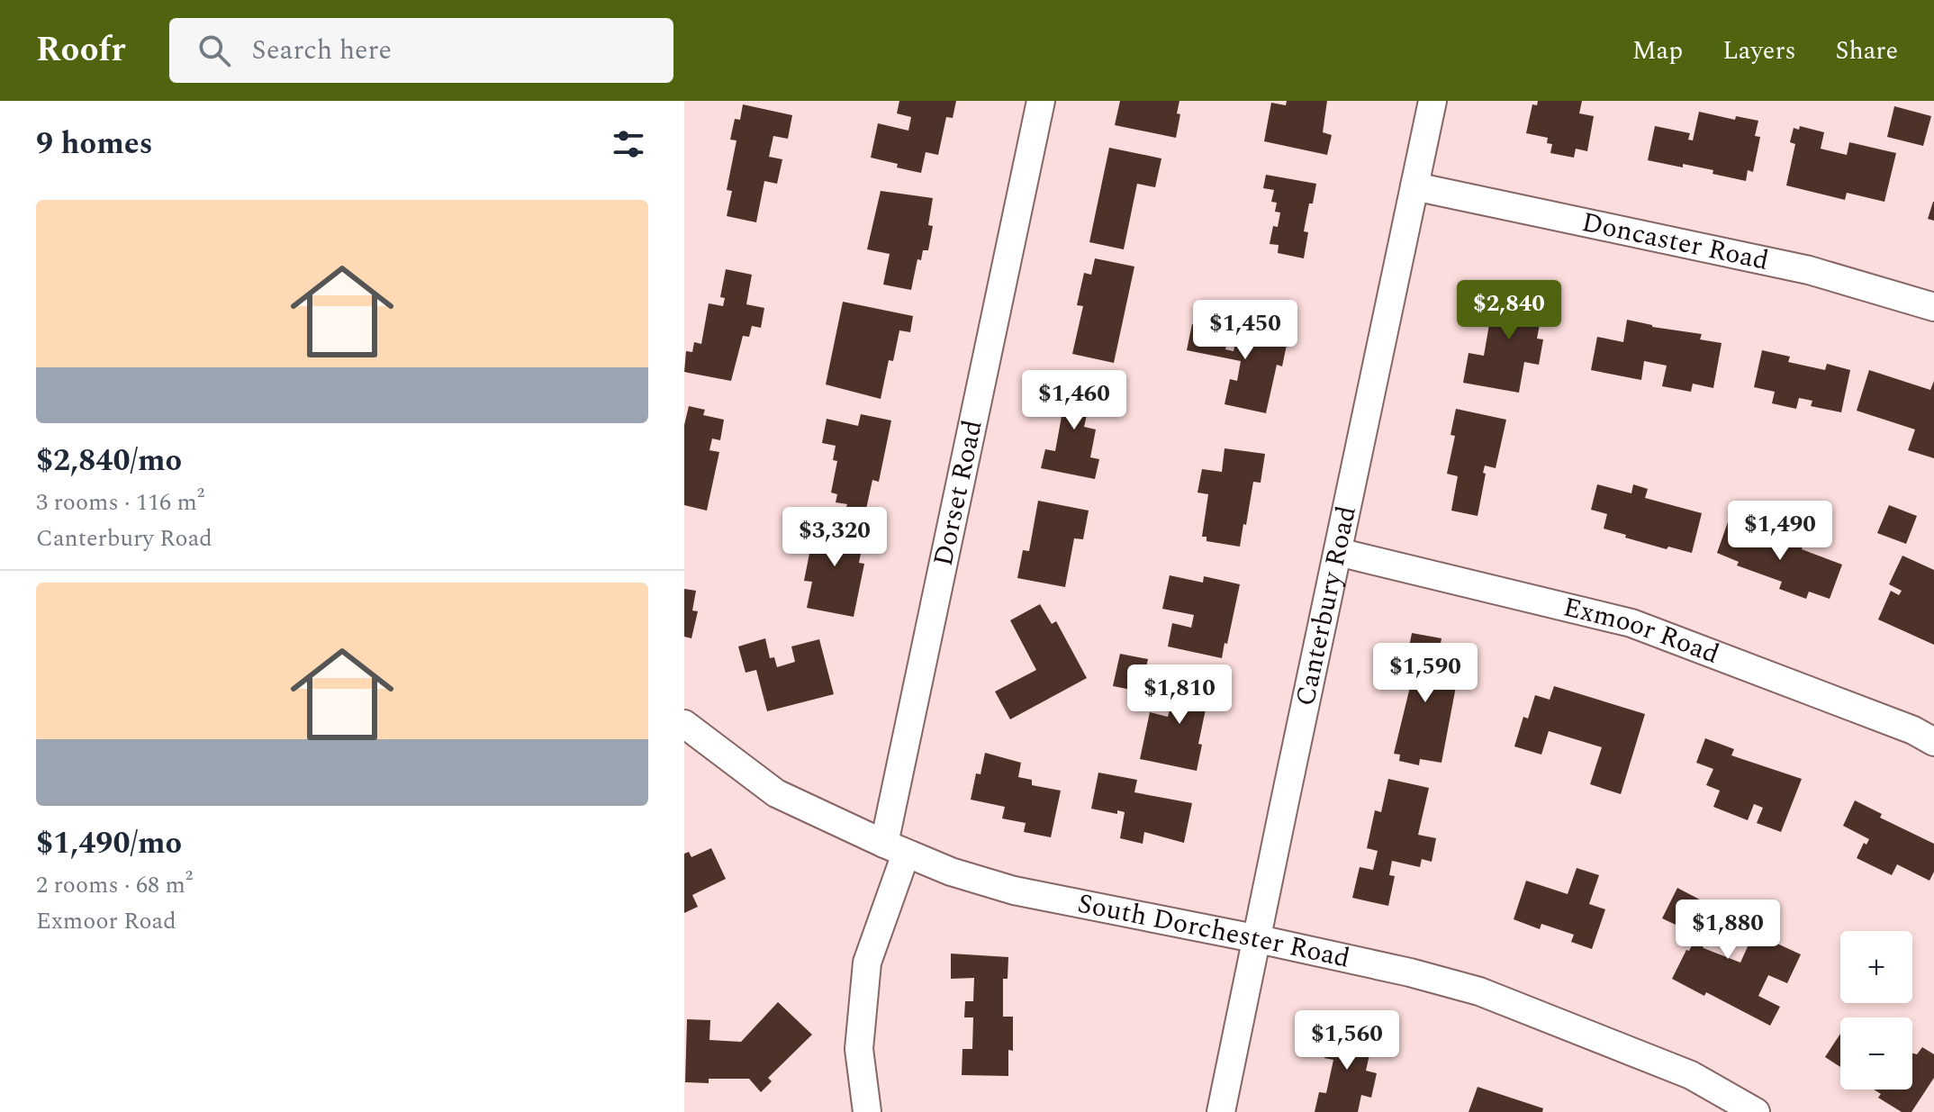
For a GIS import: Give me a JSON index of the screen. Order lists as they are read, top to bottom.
{
  "streets": {
    "street": [
      "Doncaster Road",
      "Dorset Road",
      "Canterbury Road",
      "Exmoor Road",
      "South Dorchester Road"
    ]
  },
  "crossings": [
    ["Doncaster Road", "Canterbury Road"],
    ["Dorset Road", "South Dorchester Road"],
    ["Canterbury Road", "Exmoor Road"],
    ["Canterbury Road", "South Dorchester Road"]
  ],
  "page": {
    "header": "Roofr",
    "search": "Search here",
    "nav": ["Map", "Layers", "Share"],
    "heading": "9 homes",
    "list": [
      {
        "name": "$2,840/mo",
        "note": "3 rooms · 116 m² · Canterbury Road"
      },
      {
        "name": "$1,490/mo",
        "note": "2 rooms · 68 m² · Exmoor Road"
      }
    ],
    "price": [
      "$2,840",
      "$1,450",
      "$1,460",
      "$1,490",
      "$3,320",
      "$1,590",
      "$1,810",
      "$1,880",
      "$1,560"
    ],
    "map_buttons": ["+", "−"]
  }
}
